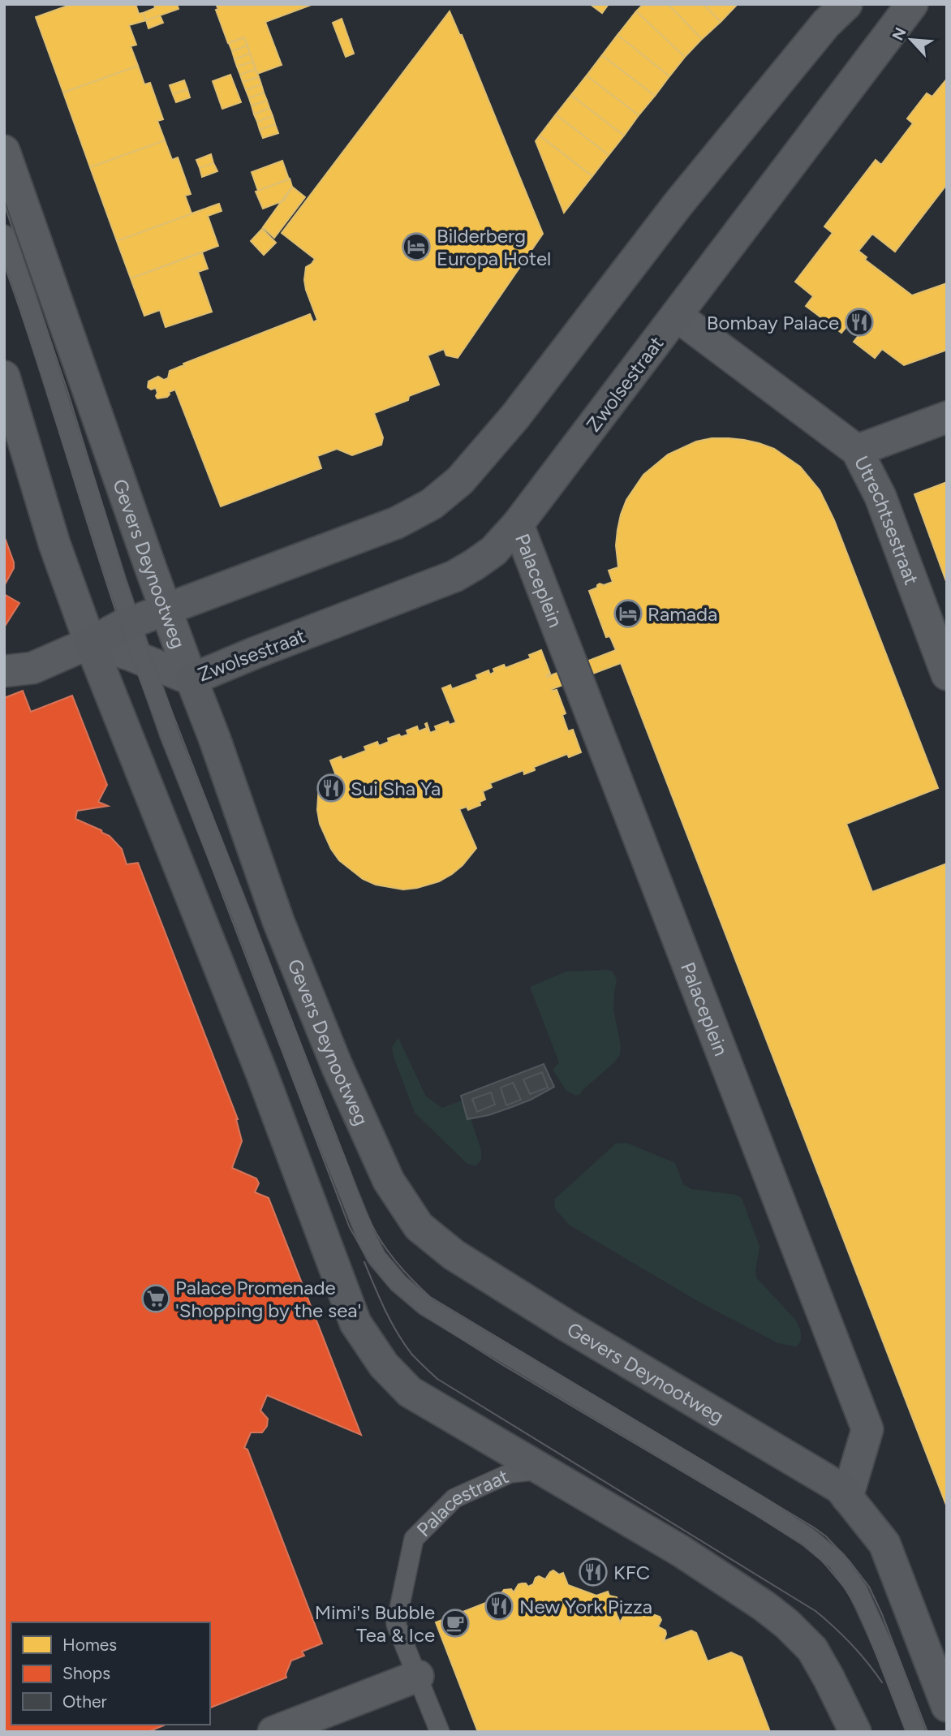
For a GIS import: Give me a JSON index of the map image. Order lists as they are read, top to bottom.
{
  "streets": {
    "main road": ["Zwolsestraat", "Gevers Deynootweg"],
    "street": ["Utrechtsestraat", "Palaceplein"],
    "lane": ["Palacestraat"]
  },
  "crossings": [
    ["Zwolsestraat", "Utrechtsestraat"],
    ["Zwolsestraat", "Gevers Deynootweg"],
    ["Zwolsestraat", "Palaceplein"],
    ["Gevers Deynootweg", "Palaceplein"]
  ],
  "places": {
    "hotel": ["Bilderberg Europa Hotel", "Ramada"],
    "restaurant": [
      "Bombay Palace",
      "Sui Sha Ya",
      "KFC",
      "New York Pizza"
    ],
    "supermarket": ["Palace Promenade 'Shopping by the sea'"],
    "cafe": ["Mimi's Bubble Tea & Ice"]
  },
  "legend": ["Homes", "Shops", "Other"],
  "north": "top left"
}
